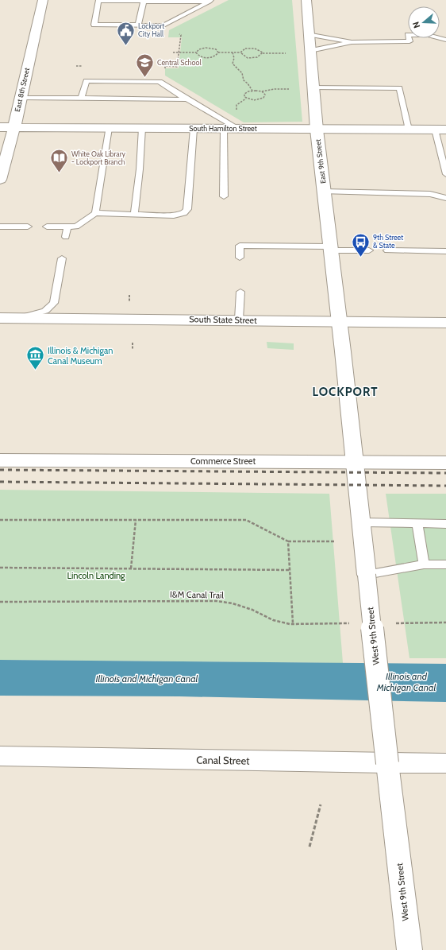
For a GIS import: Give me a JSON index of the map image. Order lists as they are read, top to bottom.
{
  "streets": {
    "main road": [
      "East 8th Street",
      "South Hamilton Street",
      "East 9th Street",
      "South State Street",
      "Commerce Street",
      "West 9th Street",
      "Canal Street"
    ],
    "path": ["I&M Canal Trail"]
  },
  "crossings": [
    ["East 8th Street", "South Hamilton Street"],
    ["South Hamilton Street", "East 9th Street"],
    ["East 9th Street", "South State Street"],
    ["East 9th Street", "West 9th Street"],
    ["South State Street", "West 9th Street"],
    ["Commerce Street", "West 9th Street"],
    ["West 9th Street", "Canal Street"]
  ],
  "districts": ["LOCKPORT"],
  "water": ["Illinois and Michigan Canal"],
  "parks": ["Lincoln Landing"],
  "places": {
    "public building": ["Lockport City Hall"],
    "school or university": ["Central School"],
    "library": ["White Oak Library - Lockport Branch"],
    "bus stop": ["9th Street & State"],
    "museum": ["Illinois & Michigan Canal Museum"]
  },
  "north": "left"
}
